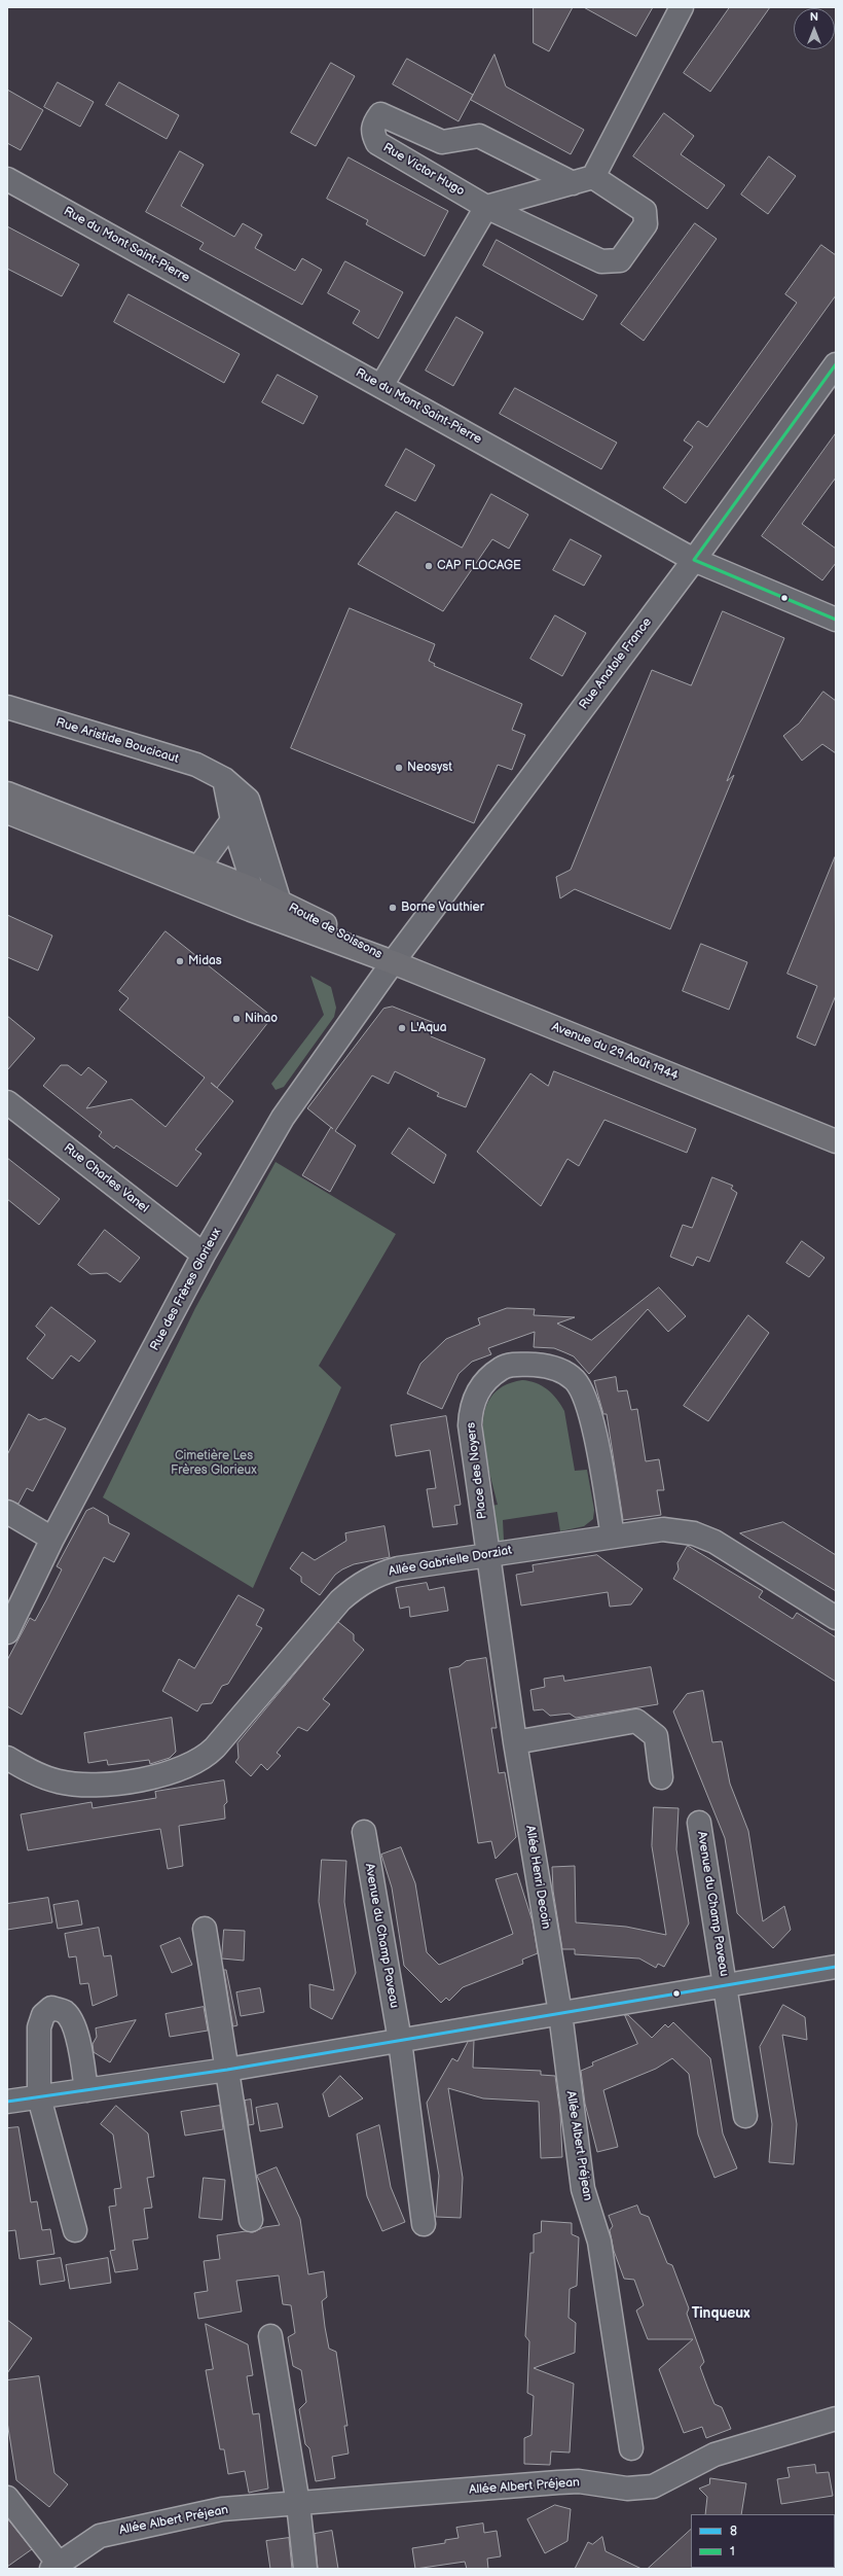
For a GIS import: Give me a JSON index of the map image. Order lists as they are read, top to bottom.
{
  "streets": {
    "main road": ["Route de Soissons", "Avenue du 29 Août 1944"],
    "street": [
      "Rue Victor Hugo",
      "Rue du Mont Saint-Pierre",
      "Rue Anatole France",
      "Rue Aristide Boucicaut",
      "Rue Charles Vanel",
      "Rue des Frères Glorieux",
      "Place des Noyers",
      "Allée Gabrielle Dorziat",
      "Allée Henri Decoin",
      "Avenue du Champ Paveau",
      "Allée Albert Préjean"
    ]
  },
  "crossings": [
    ["Rue du Mont Saint-Pierre", "Rue Anatole France"],
    ["Rue Anatole France", "Route de Soissons"],
    ["Rue Anatole France", "Avenue du 29 Août 1944"],
    ["Rue Anatole France", "Rue des Frères Glorieux"],
    ["Rue Aristide Boucicaut", "Route de Soissons"],
    ["Route de Soissons", "Avenue du 29 Août 1944"],
    ["Route de Soissons", "Rue des Frères Glorieux"],
    ["Avenue du 29 Août 1944", "Rue des Frères Glorieux"],
    ["Rue Charles Vanel", "Rue des Frères Glorieux"],
    ["Place des Noyers", "Allée Gabrielle Dorziat"],
    ["Place des Noyers", "Allée Henri Decoin"],
    ["Allée Gabrielle Dorziat", "Allée Henri Decoin"],
    ["Allée Henri Decoin", "Avenue du Champ Paveau"],
    ["Allée Henri Decoin", "Allée Albert Préjean"],
    ["Avenue du Champ Paveau", "Allée Albert Préjean"]
  ],
  "districts": ["Tinqueux"],
  "parks": ["Cimetière Les Frères Glorieux"],
  "places": [
    "CAP FLOCAGE",
    "Neosyst",
    "Borne Vauthier",
    "Midas",
    "Nihao",
    "L'Aqua"
  ],
  "lines": ["transit line 1", "transit line 8"],
  "legend": ["8", "1"],
  "north": "top"
}
